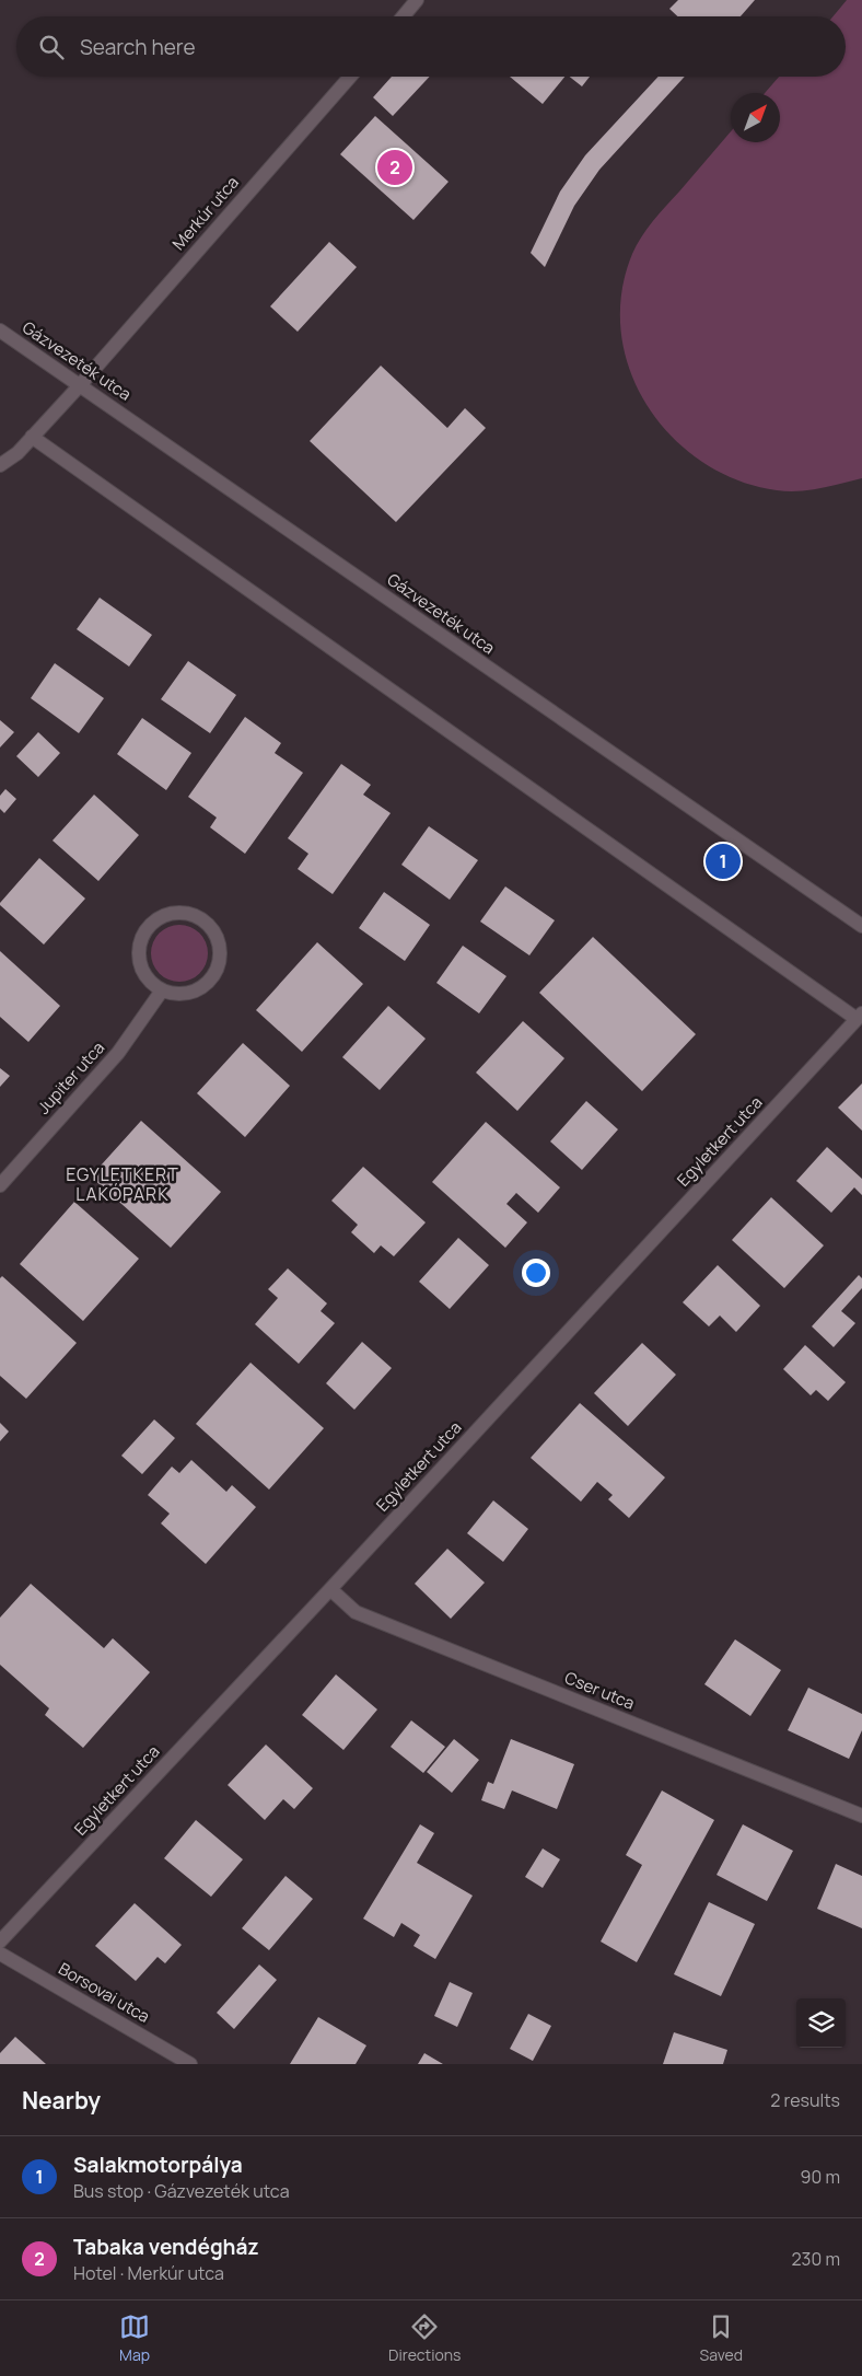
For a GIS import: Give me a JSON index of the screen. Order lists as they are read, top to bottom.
{
  "streets": {
    "street": [
      "Merkúr utca",
      "Gázvezeték utca",
      "Jupiter utca",
      "Egyletkert utca",
      "Cser utca",
      "Borsovai utca"
    ]
  },
  "crossings": [
    ["Merkúr utca", "Gázvezeték utca"],
    ["Egyletkert utca", "Cser utca"]
  ],
  "districts": ["EGYLETKERT LAKÓPARK"],
  "north": "top right",
  "page": {
    "search": "Search here",
    "pins": ["2", "1"],
    "heading": ["Nearby", "2 results"],
    "list": [
      {
        "mark": "1",
        "name": "Salakmotorpálya",
        "note": "Bus stop · Gázvezeték utca",
        "value": "90 m"
      },
      {
        "mark": "2",
        "name": "Tabaka vendégház",
        "note": "Hotel · Merkúr utca",
        "value": "230 m"
      }
    ],
    "nav": ["Map", "Directions", "Saved"]
  }
}
